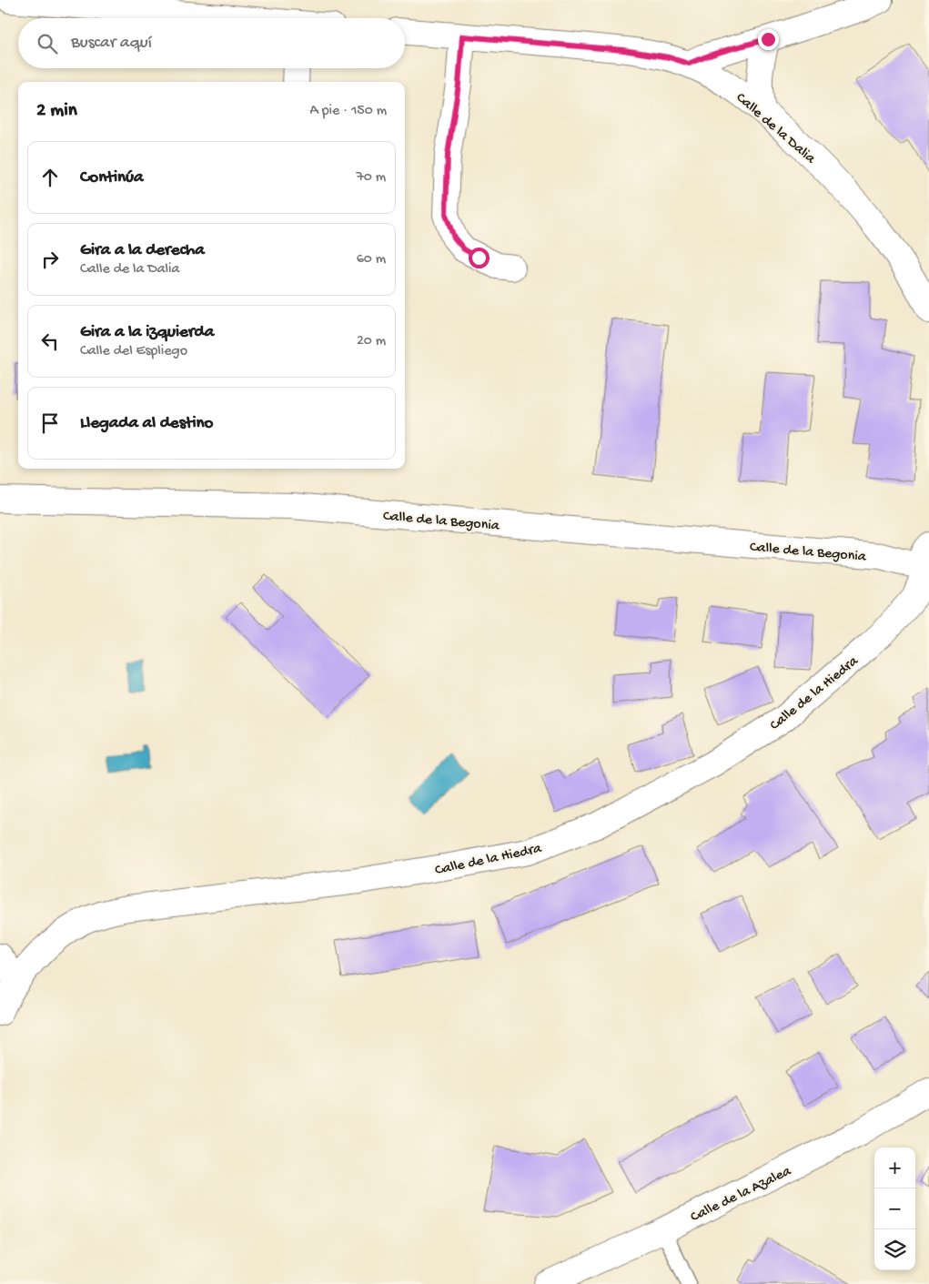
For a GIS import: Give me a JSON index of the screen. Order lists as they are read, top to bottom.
{
  "streets": {
    "street": [
      "Calle de la Dalia",
      "Calle de la Begonia",
      "Calle de la Hiedra",
      "Calle de la Azalea"
    ]
  },
  "crossings": [
    ["Calle de la Begonia", "Calle de la Hiedra"]
  ],
  "page": {
    "search": "Buscar aquí",
    "heading": ["2 min", "A pie · 150 m"],
    "list": [
      ["Continúa", "70 m"],
      ["Gira a la derecha", "Calle de la Dalia", "60 m"],
      ["Gira a la izquierda", "Calle del Espliego", "20 m"],
      "Llegada al destino"
    ],
    "map_buttons": ["+", "−"]
  }
}
